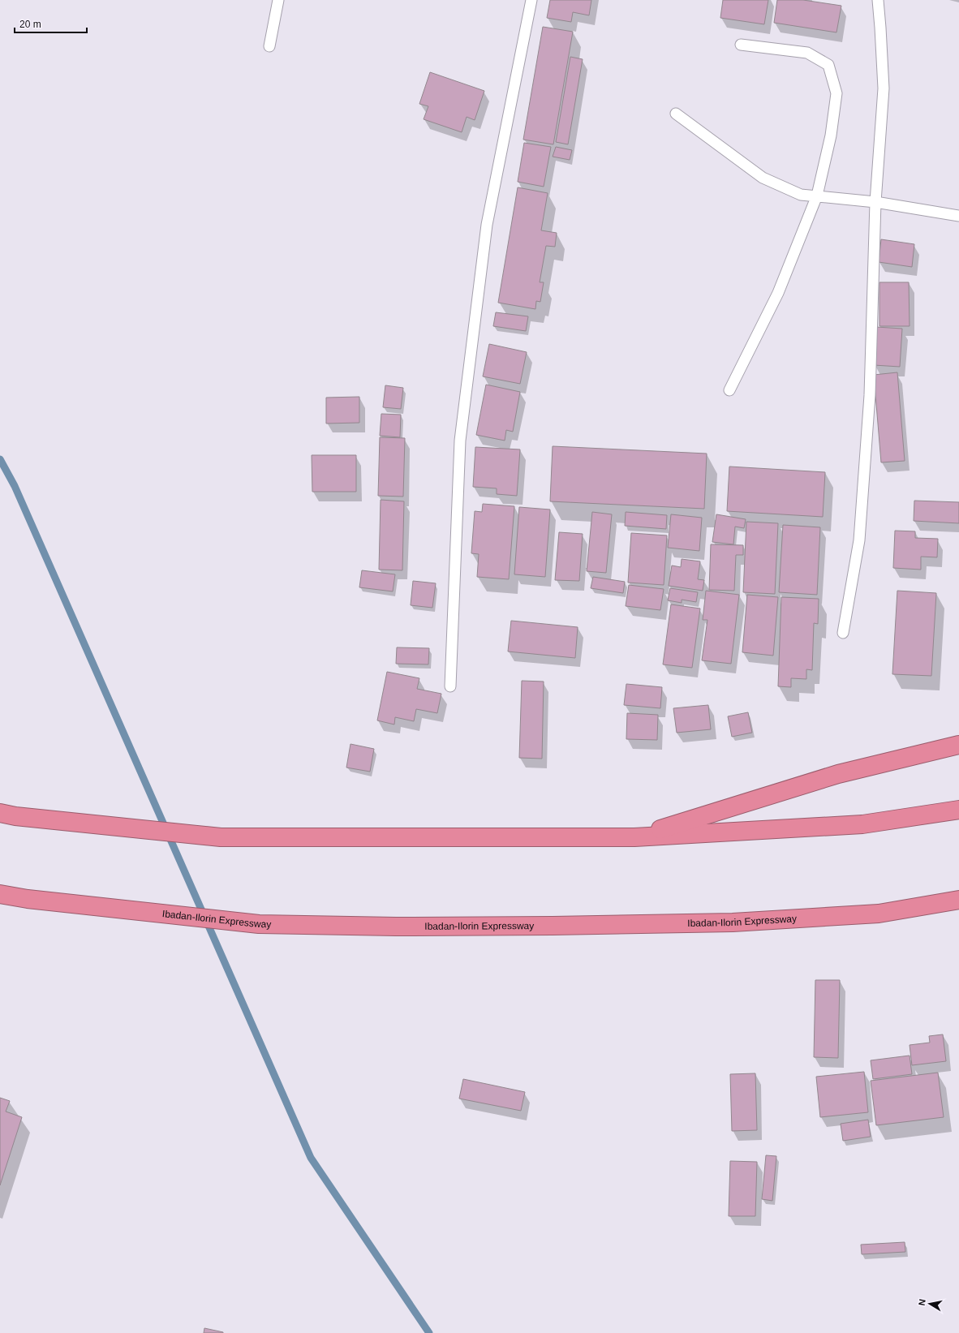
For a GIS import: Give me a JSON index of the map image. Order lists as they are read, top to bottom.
{
  "streets": {
    "highway": ["Ibadan-Ilorin Expressway"]
  },
  "scale_bar": "20 m",
  "north": "left"
}
